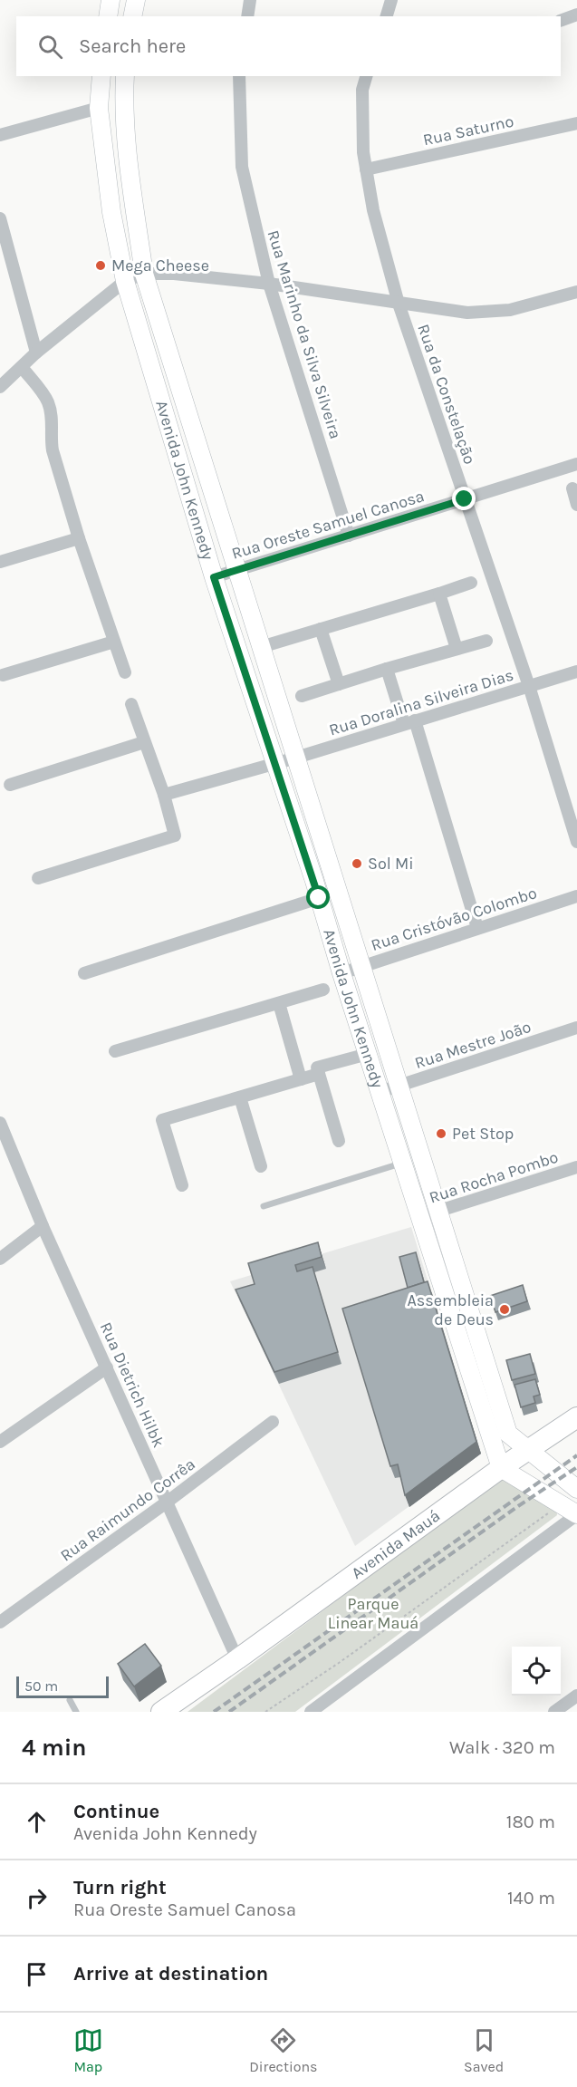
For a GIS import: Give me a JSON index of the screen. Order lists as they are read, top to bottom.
{
  "streets": {
    "main road": ["Avenida John Kennedy", "Avenida Mauá"],
    "street": [
      "Rua Saturno",
      "Rua Marinho da Silva Silveira",
      "Rua da Constelação",
      "Rua Oreste Samuel Canosa",
      "Rua Doralina Silveira Dias",
      "Rua Cristóvão Colombo",
      "Rua Mestre João",
      "Rua Rocha Pombo",
      "Rua Dietrich Hilbk",
      "Rua Raimundo Corrêa"
    ]
  },
  "crossings": [
    ["Rua Saturno", "Rua da Constelação"],
    ["Rua Marinho da Silva Silveira", "Rua Oreste Samuel Canosa"],
    ["Rua da Constelação", "Rua Oreste Samuel Canosa"],
    ["Rua da Constelação", "Rua Doralina Silveira Dias"],
    ["Avenida John Kennedy", "Rua Oreste Samuel Canosa"],
    ["Avenida John Kennedy", "Rua Doralina Silveira Dias"],
    ["Avenida John Kennedy", "Rua Cristóvão Colombo"],
    ["Avenida John Kennedy", "Rua Mestre João"],
    ["Avenida John Kennedy", "Rua Rocha Pombo"],
    ["Avenida John Kennedy", "Avenida Mauá"],
    ["Rua Dietrich Hilbk", "Rua Raimundo Corrêa"],
    ["Rua Dietrich Hilbk", "Avenida Mauá"]
  ],
  "parks": ["Parque Linear Mauá"],
  "places": [
    "Mega Cheese",
    "Sol Mi",
    "Pet Stop",
    "Assembleia de Deus"
  ],
  "scale_bar": "50 m",
  "page": {
    "search": "Search here",
    "scale": "50 m",
    "heading": ["4 min", "Walk · 320 m"],
    "list": [
      ["Continue", "Avenida John Kennedy", "180 m"],
      ["Turn right", "Rua Oreste Samuel Canosa", "140 m"],
      "Arrive at destination"
    ],
    "nav": ["Map", "Directions", "Saved"]
  }
}
